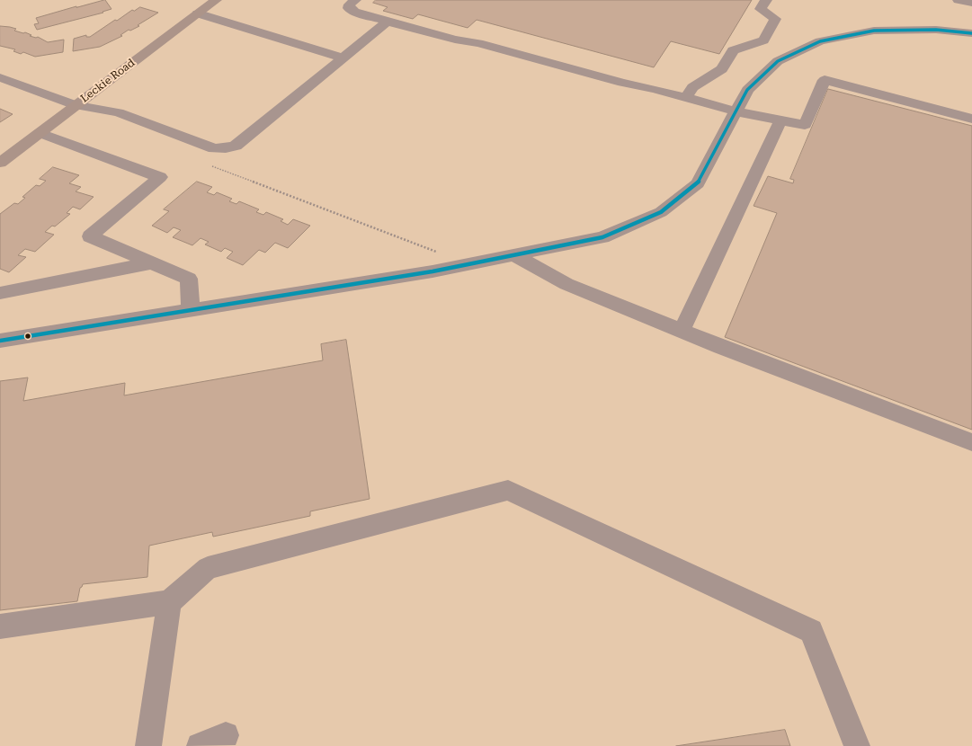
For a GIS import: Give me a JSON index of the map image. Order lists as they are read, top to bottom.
{
  "streets": {
    "main road": ["Leckie Road"]
  }
}
